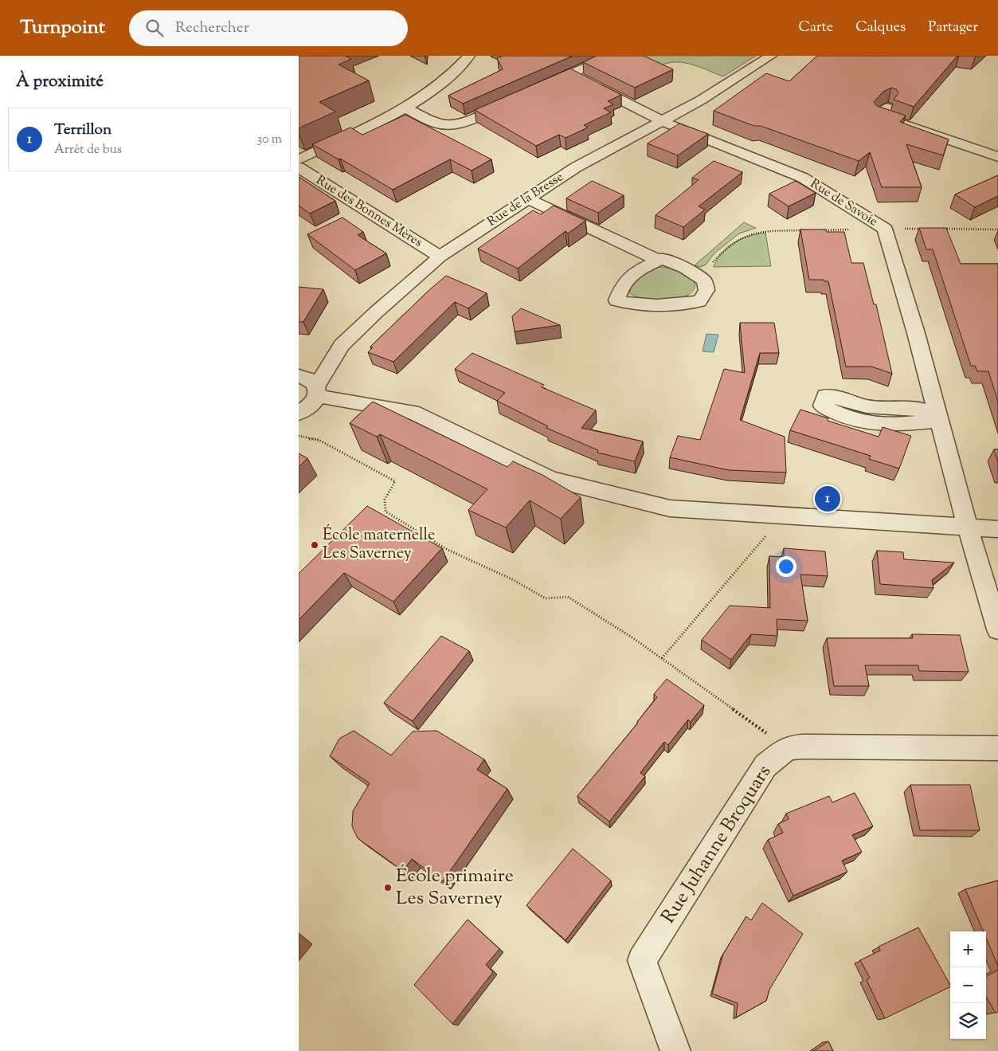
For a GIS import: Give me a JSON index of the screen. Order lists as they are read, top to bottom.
{
  "streets": {
    "street": [
      "Rue de la Bresse",
      "Rue de Savoie",
      "Rue des Bonnes Mères",
      "Rue Juhanne Broquars"
    ]
  },
  "crossings": [
    ["Rue de la Bresse", "Rue de Savoie"],
    ["Rue de la Bresse", "Rue des Bonnes Mères"]
  ],
  "places": ["École maternelle Les Saverney", "École primaire Les Saverney"],
  "page": {
    "header": "Turnpoint",
    "search": "Rechercher",
    "nav": ["Carte", "Calques", "Partager"],
    "heading": "À proximité",
    "list": [
      {
        "mark": "1",
        "name": "Terrillon",
        "note": "Arrêt de bus",
        "value": "30 m"
      }
    ],
    "pins": "1",
    "map_buttons": ["+", "−"]
  }
}
